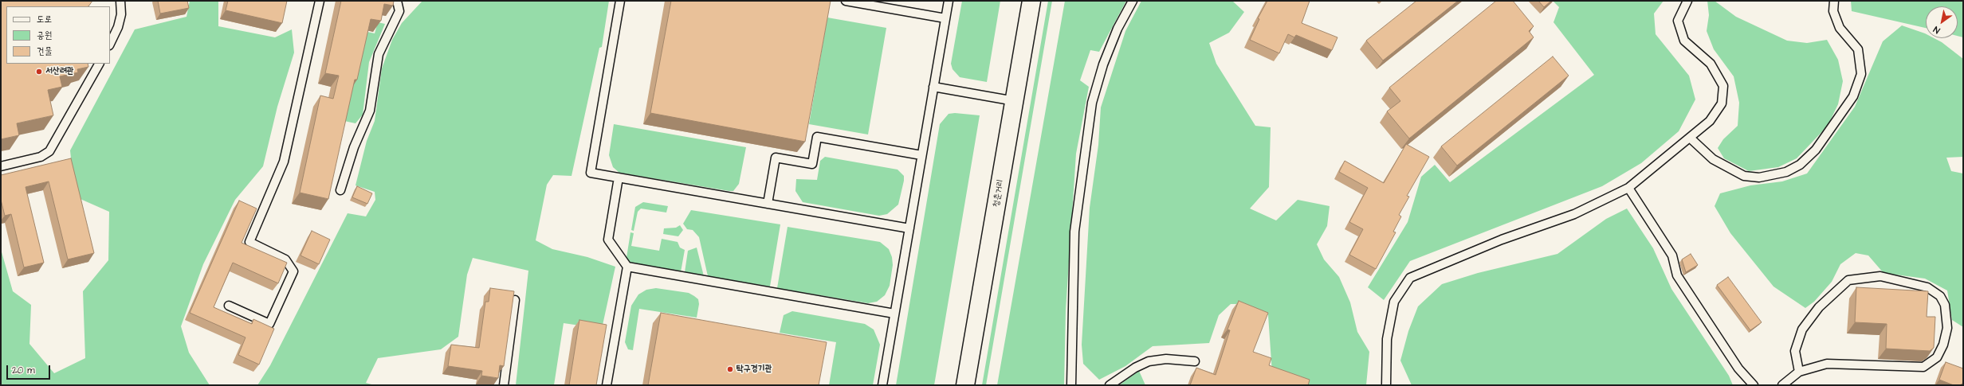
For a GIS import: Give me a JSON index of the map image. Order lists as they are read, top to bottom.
{
  "streets": {
    "main road": ["청춘거리"]
  },
  "places": ["서산려관", "탁구경기관"],
  "legend": ["도로", "공원", "건물"],
  "scale_bar": "20 m",
  "north": "bottom left"
}
